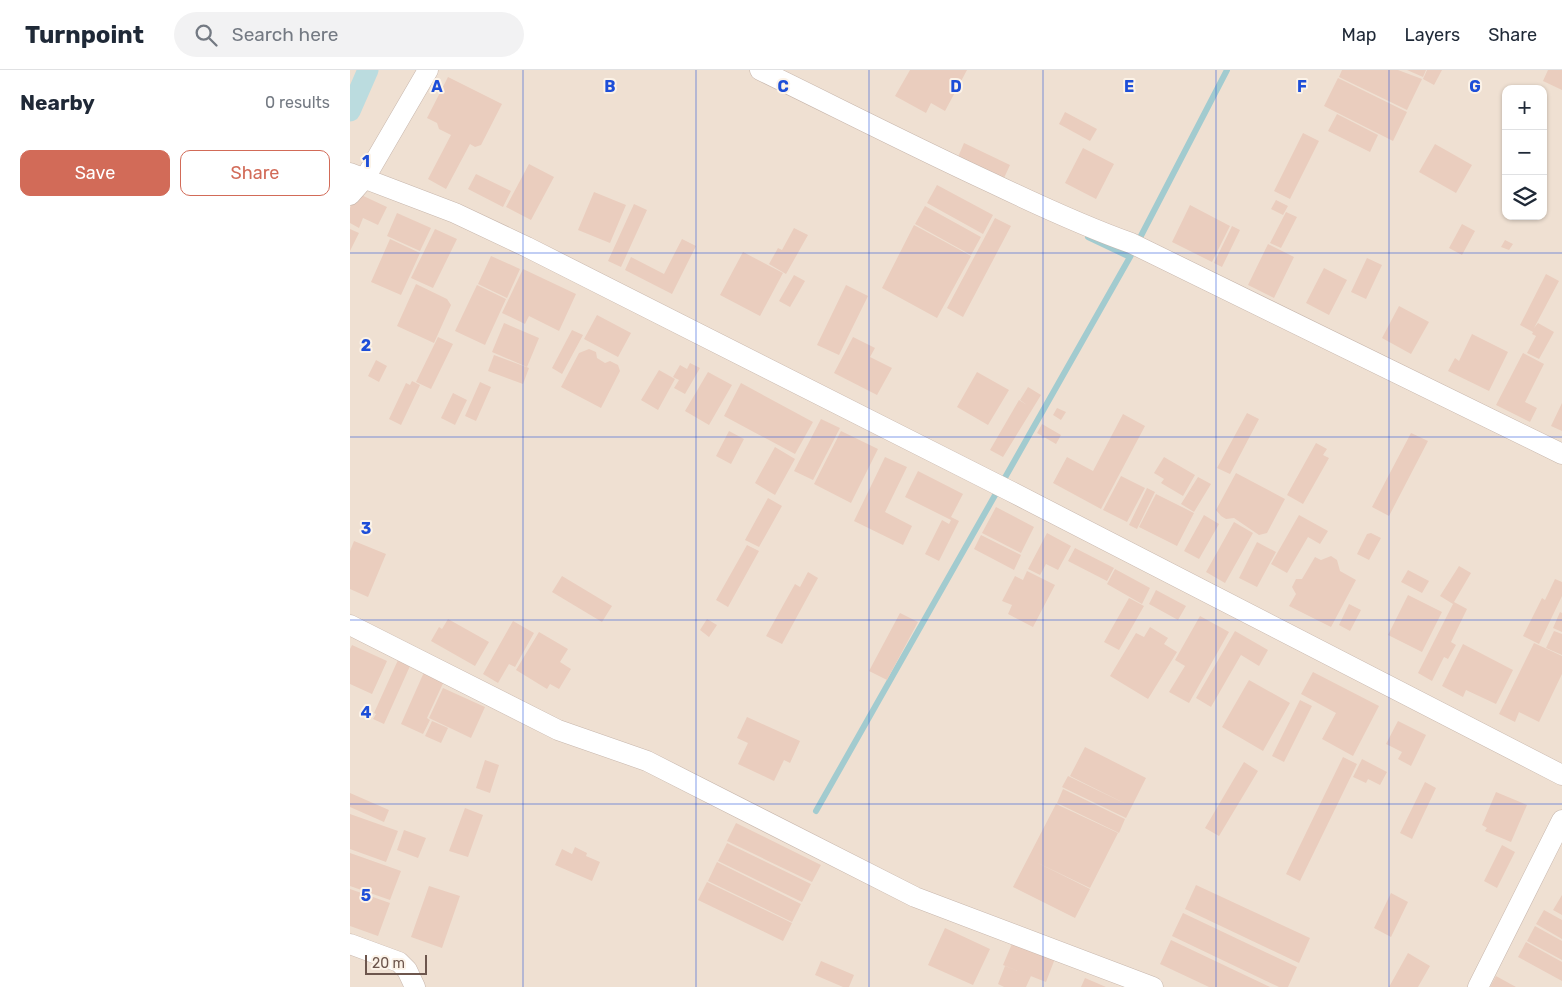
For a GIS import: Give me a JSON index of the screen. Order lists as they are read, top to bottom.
{
  "scale_bar": "20 m",
  "page": {
    "header": "Turnpoint",
    "search": "Search here",
    "nav": ["Map", "Layers", "Share"],
    "heading": ["Nearby", "0 results"],
    "map_buttons": ["+", "−"],
    "buttons": ["Save", "Share"],
    "scale": "20 m"
  },
  "grid": {
    "columns": [
      "A",
      "B",
      "C",
      "D",
      "E",
      "F",
      "G"
    ],
    "rows": [
      "1",
      "2",
      "3",
      "4",
      "5"
    ]
  }
}
